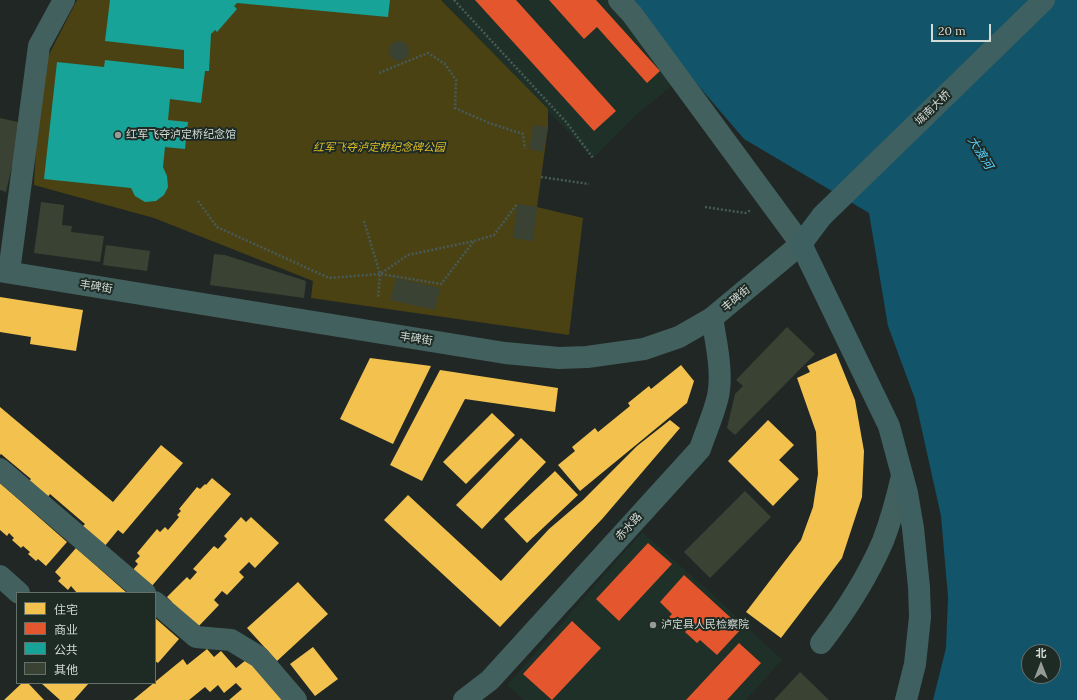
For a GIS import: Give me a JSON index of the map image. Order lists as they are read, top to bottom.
{
  "streets": {
    "main road": ["城南大桥"],
    "street": ["丰碑街", "赤水路"]
  },
  "crossings": [
    ["城南大桥", "丰碑街"],
    ["丰碑街", "赤水路"]
  ],
  "water": ["大渡河"],
  "parks": ["红军飞夺泸定桥纪念碑公园"],
  "places": ["红军飞夺泸定桥纪念馆", "泸定县人民检察院"],
  "legend": [
    "住宅",
    "商业",
    "公共",
    "其他"
  ],
  "scale_bar": "20 m",
  "north": "top"
}
